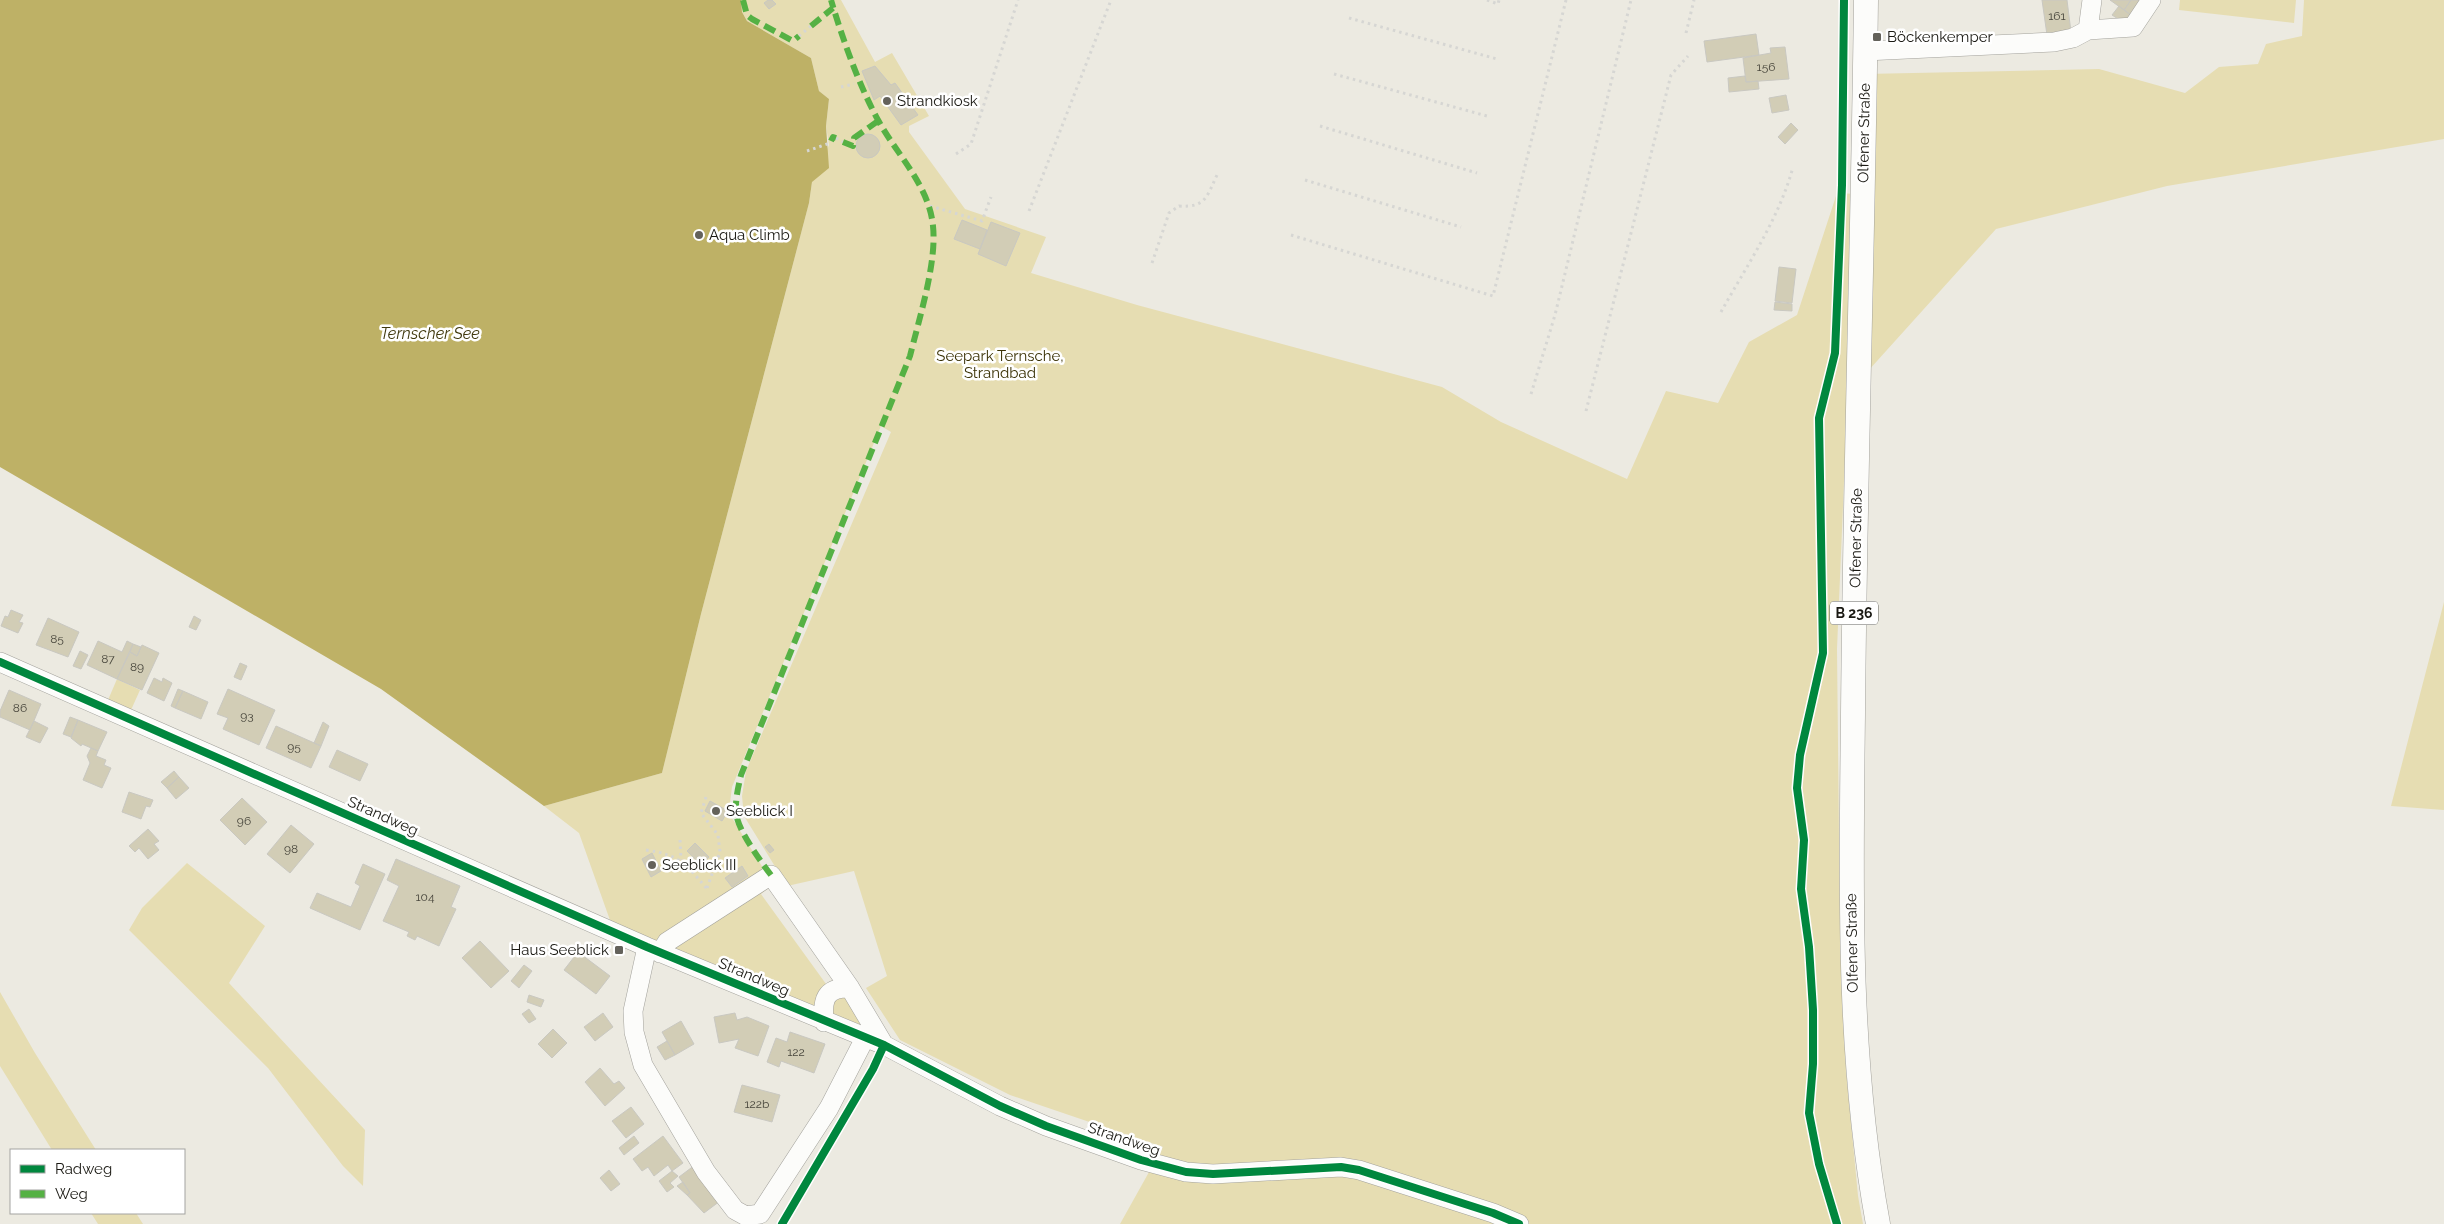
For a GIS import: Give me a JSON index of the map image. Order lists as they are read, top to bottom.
{
  "streets": {
    "main road": ["Olfener Straße", "B 236"],
    "street": ["Strandweg"]
  },
  "water": ["Ternscher See"],
  "parks": ["Seepark Ternsche, Strandbad"],
  "places": {
    "transit": ["Böckenkemper", "Haus Seeblick"],
    "other": [
      "Strandkiosk",
      "Aqua Climb",
      "Seeblick I",
      "Seeblick III"
    ]
  },
  "house_numbers": [
    "161",
    "156",
    "85",
    "87",
    "89",
    "86",
    "93",
    "95",
    "96",
    "98",
    "104",
    "122",
    "122b"
  ],
  "legend": ["Radweg", "Weg"]
}
